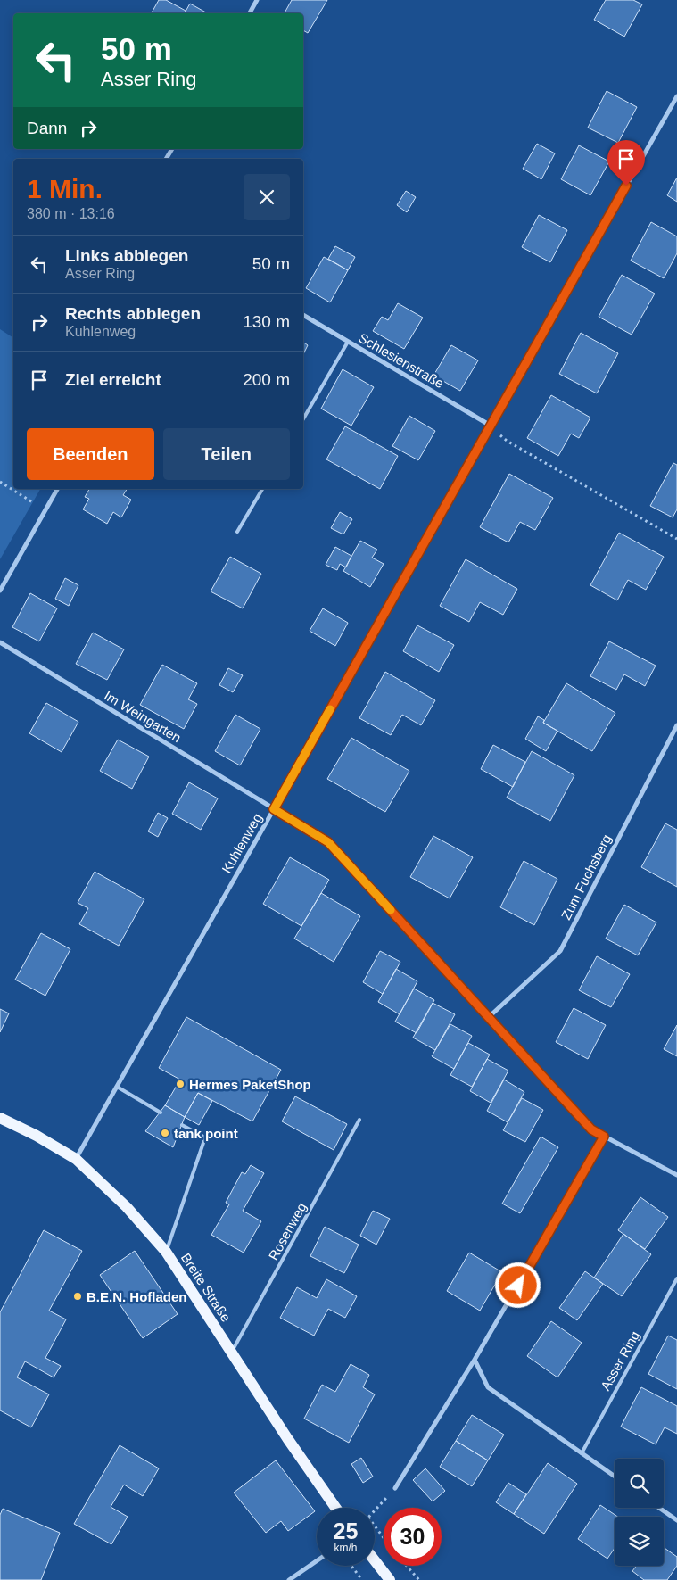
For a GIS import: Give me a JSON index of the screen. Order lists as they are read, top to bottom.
{
  "streets": {
    "main road": ["Breite Straße"],
    "street": [
      "Schlesienstraße",
      "Im Weingarten",
      "Kuhlenweg",
      "Zum Fuchsberg"
    ],
    "lane": ["Rosenweg", "Asser Ring"]
  },
  "crossings": [
    ["Schlesienstraße", "Kuhlenweg"],
    ["Im Weingarten", "Kuhlenweg"],
    ["Kuhlenweg", "Breite Straße"],
    ["Rosenweg", "Breite Straße"]
  ],
  "places": ["Hermes PaketShop", "tank point", "B.E.N. Hofladen"],
  "page": {
    "turn": ["50 m", "Asser Ring"],
    "then": "Dann",
    "heading": ["1 Min.", "380 m · 13:16"],
    "list": [
      {
        "name": "Links abbiegen",
        "note": "Asser Ring",
        "value": "50 m"
      },
      {
        "name": "Rechts abbiegen",
        "note": "Kuhlenweg",
        "value": "130 m"
      },
      {
        "name": "Ziel erreicht",
        "value": "200 m"
      }
    ],
    "buttons": ["Beenden", "Teilen"],
    "speed": "25 km/h",
    "limit": "30"
  }
}
